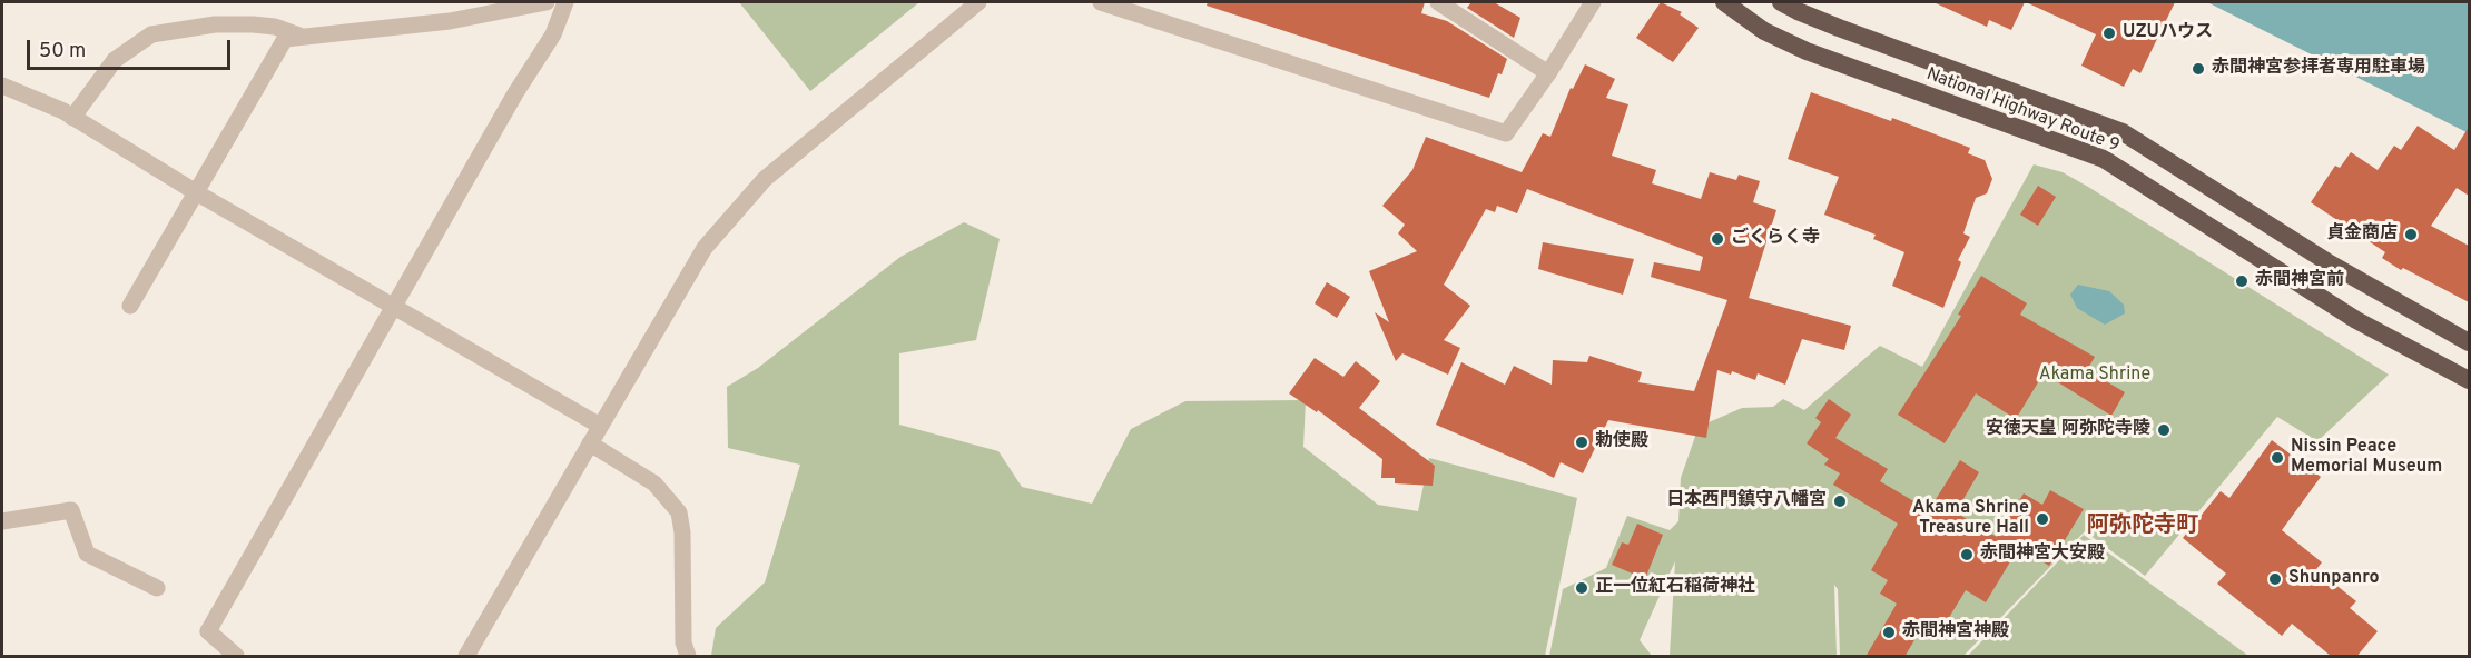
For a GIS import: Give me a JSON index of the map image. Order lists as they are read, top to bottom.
{
  "streets": {
    "highway": ["National Highway Route 9"]
  },
  "districts": ["阿弥陀寺町"],
  "parks": ["Akama Shrine"],
  "places": [
    "UZUハウス",
    "赤間神宮参拝者専用駐車場",
    "貞金商店",
    "ごくらく寺",
    "赤間神宮前",
    "安徳天皇 阿弥陀寺陵",
    "勅使殿",
    "Nissin Peace Memorial Museum",
    "日本西門鎮守八幡宮",
    "Akama Shrine Treasure Hall",
    "赤間神宮大安殿",
    "Shunpanro",
    "正一位紅石稲荷神社",
    "赤間神宮神殿"
  ],
  "scale_bar": "50 m"
}
